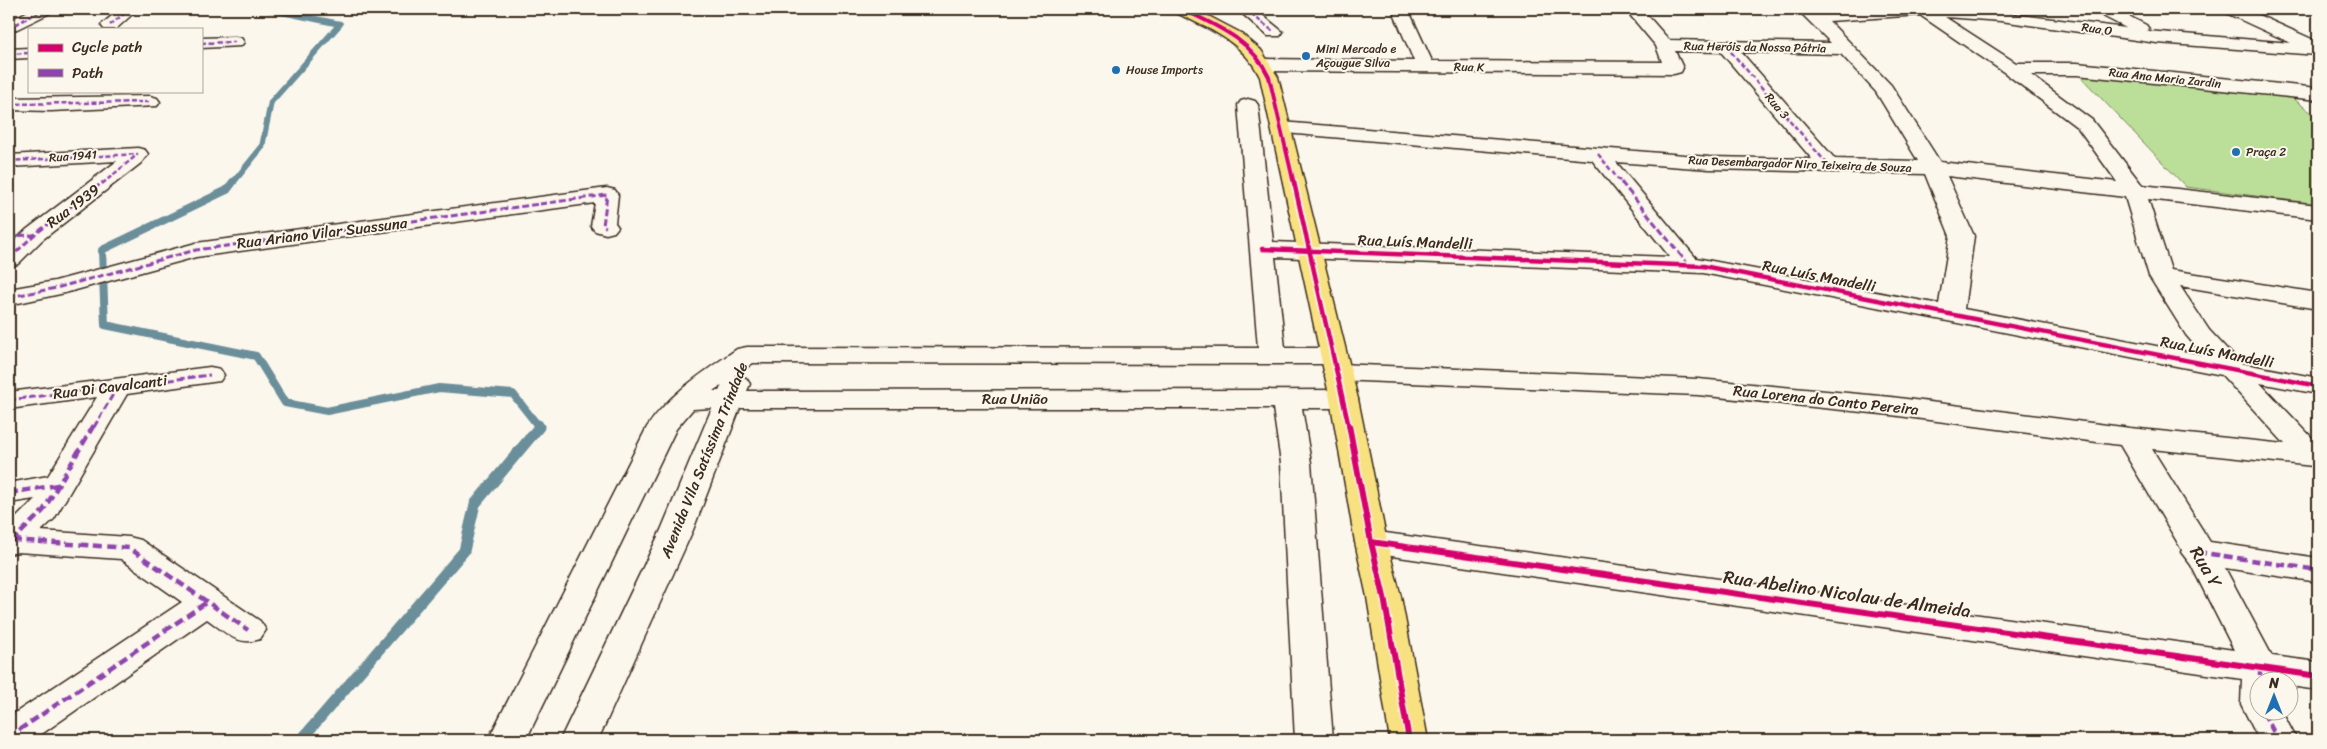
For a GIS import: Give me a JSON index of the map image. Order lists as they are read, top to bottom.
{
  "streets": {
    "street": [
      "Rua O",
      "Rua Heróis da Nossa Pátria",
      "Rua K",
      "Rua Ana Maria Zardin",
      "Rua 3",
      "Rua 1941",
      "Rua Desembargador Niro Teixeira de Souza",
      "Rua 1939",
      "Rua Ariano Vilar Suassuna",
      "Rua Luís Mandelli",
      "Rua Di Cavalcanti",
      "Rua União",
      "Rua Lorena do Canto Pereira",
      "Avenida Vila Satíssima Trindade",
      "Rua Y",
      "Rua Abelino Nicolau de Almeida"
    ]
  },
  "crossings": [
    ["Rua Heróis da Nossa Pátria", "Rua K"],
    ["Rua Heróis da Nossa Pátria", "Rua 3"],
    ["Rua 3", "Rua Desembargador Niro Teixeira de Souza"],
    ["Rua 1941", "Rua 1939"],
    ["Rua Luís Mandelli", "Rua Lorena do Canto Pereira"],
    ["Rua União", "Avenida Vila Satíssima Trindade"],
    ["Rua Lorena do Canto Pereira", "Rua Y"],
    ["Rua Y", "Rua Abelino Nicolau de Almeida"]
  ],
  "places": ["Mini Mercado e Açougue Silva", "House Imports", "Praça 2"],
  "legend": ["Cycle path", "Path"],
  "north": "top"
}
